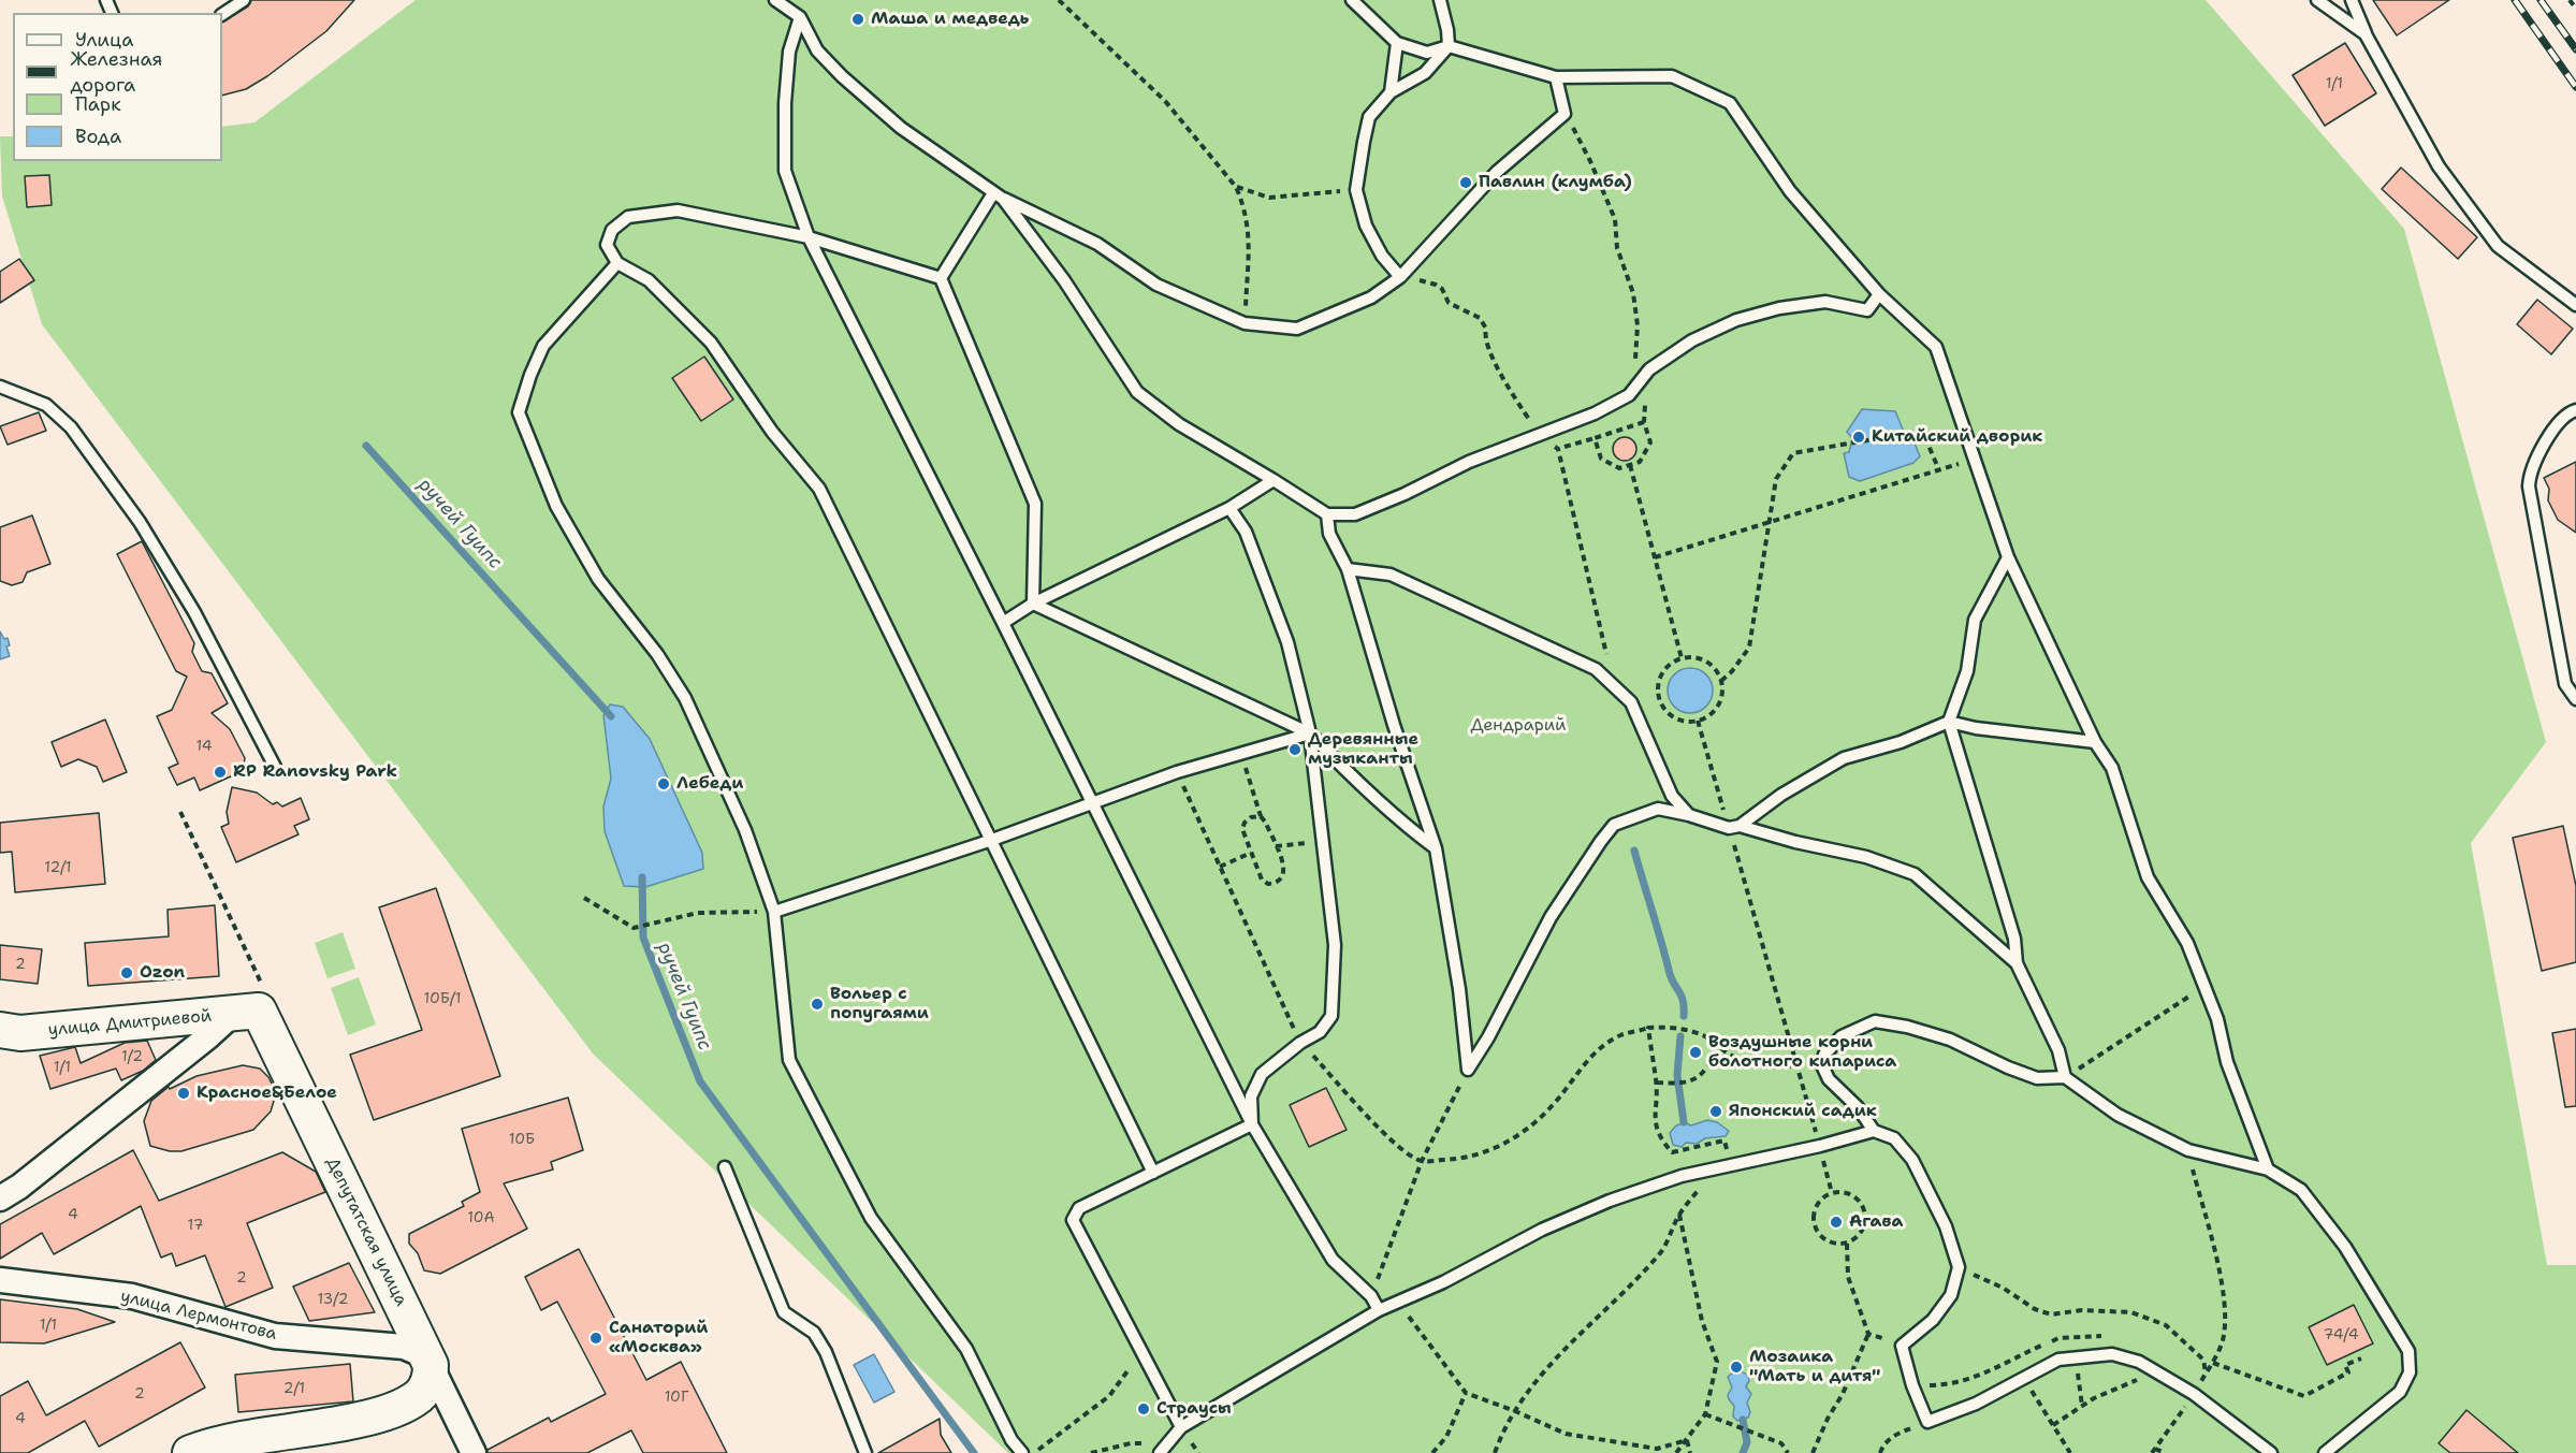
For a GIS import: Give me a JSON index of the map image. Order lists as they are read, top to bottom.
{
  "streets": {
    "street": ["улица Дмитриевой", "Депутатская улица", "улица Лермонтова"]
  },
  "crossings": [
    ["улица Дмитриевой", "Депутатская улица"],
    ["Депутатская улица", "улица Лермонтова"]
  ],
  "water": ["ручей Гуипс"],
  "parks": ["Дендрарий"],
  "places": [
    "Маша и медведь",
    "Павлин (клумба)",
    "Китайский дворик",
    "Деревянные музыканты",
    "RP Ranovsky Park",
    "Лебеди",
    "Ozon",
    "Вольер с попугаями",
    "Воздушные корни болотного кипариса",
    "Красное&Белое",
    "Японский садик",
    "Агава",
    "Санаторий «Москва»",
    "Мозаика \"Мать и дитя\"",
    "Страусы"
  ],
  "house_numbers": [
    "1/1",
    "14",
    "12/1",
    "2",
    "10Б/1",
    "1/2",
    "1/1",
    "10Б",
    "4",
    "10А",
    "17",
    "2",
    "13/2",
    "1/1",
    "74/4",
    "2/1",
    "2",
    "10Г",
    "4"
  ],
  "legend": [
    "Улица",
    "Железная дорога",
    "Парк",
    "Вода"
  ]
}
